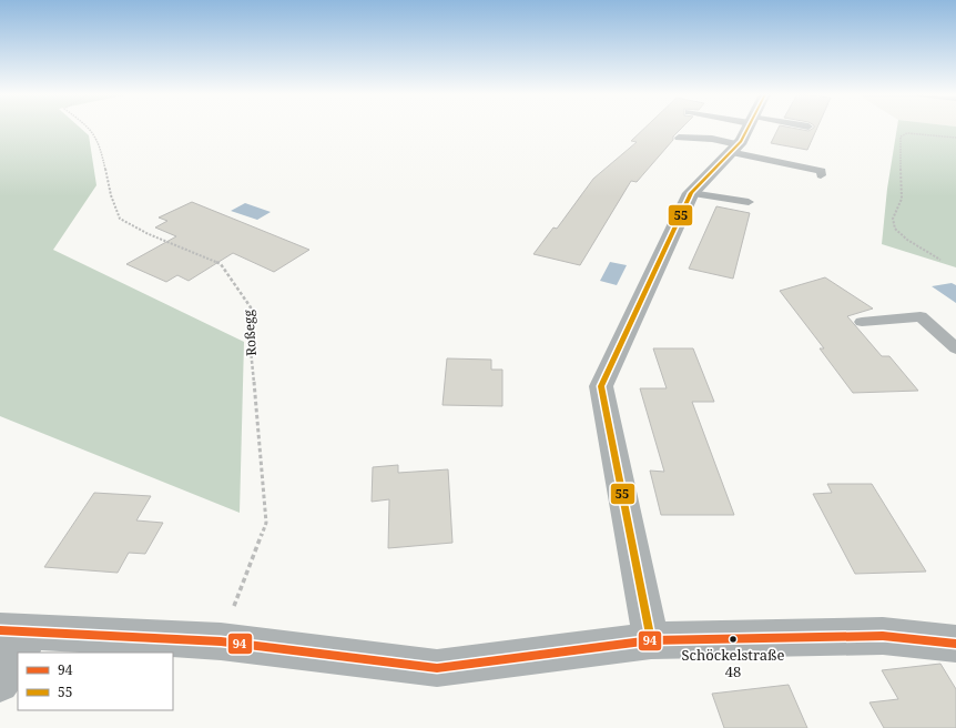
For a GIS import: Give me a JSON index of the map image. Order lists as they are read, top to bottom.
{
  "streets": {
    "path": ["Roßegg"]
  },
  "places": ["Schöckelstraße 48"],
  "lines": ["transit line 55", "transit line 94"],
  "legend": ["94", "55"]
}
